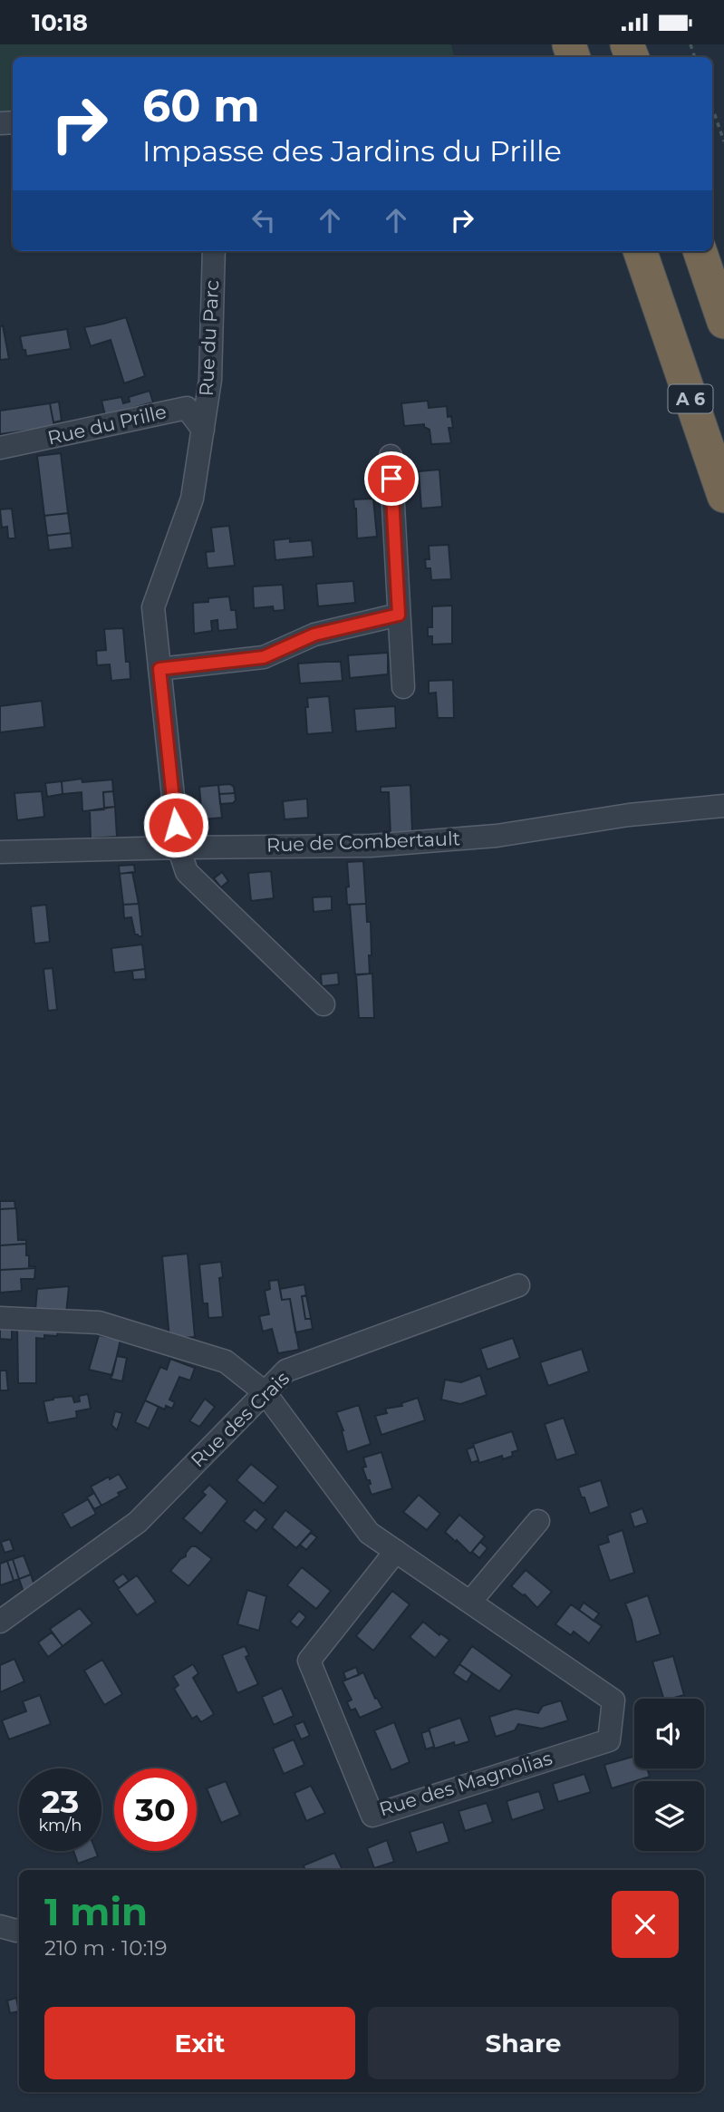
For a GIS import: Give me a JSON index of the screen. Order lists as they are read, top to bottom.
{
  "streets": {
    "highway": ["A 6"],
    "street": [
      "Rue du Parc",
      "Rue du Prille",
      "Rue de Combertault",
      "Rue des Crais",
      "Rue des Magnolias"
    ]
  },
  "crossings": [
    ["Rue du Parc", "Rue du Prille"],
    ["Rue du Parc", "Rue de Combertault"],
    ["Rue des Crais", "Rue des Magnolias"]
  ],
  "page": {
    "status": "10:18",
    "turn": ["60 m", "Impasse des Jardins du Prille"],
    "speed": "23 km/h",
    "limit": "30",
    "heading": ["1 min", "210 m · 10:19"],
    "buttons": ["Exit", "Share"]
  }
}
